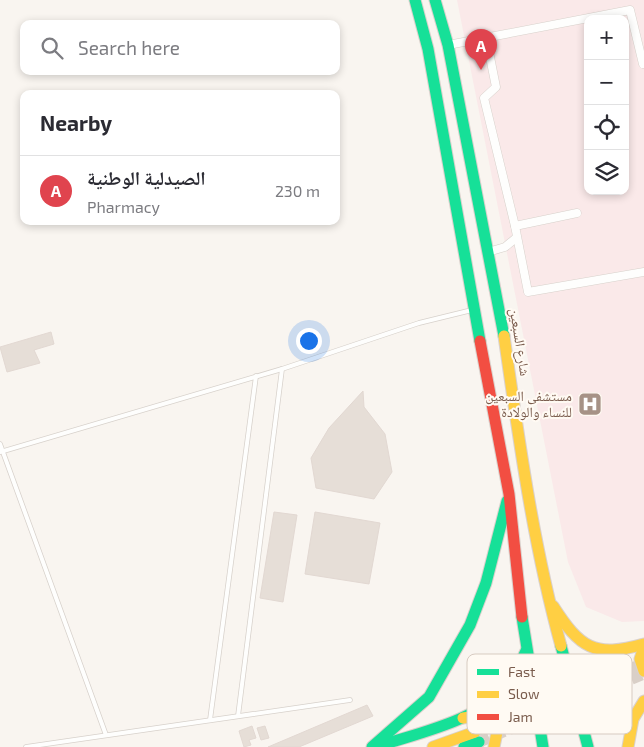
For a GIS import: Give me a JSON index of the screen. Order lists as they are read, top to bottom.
{
  "streets": {
    "main road": ["شارع السبعين"]
  },
  "places": {
    "hospital": ["مستشفى السبعين للنساء والولادة"]
  },
  "legend": ["Fast", "Slow", "Jam"],
  "page": {
    "map_buttons": ["+", "−"],
    "search": "Search here",
    "pins": "A",
    "heading": "Nearby",
    "list": [
      {
        "mark": "A",
        "name": "الصيدلية الوطنية",
        "note": "Pharmacy",
        "value": "230 m"
      }
    ]
  }
}
